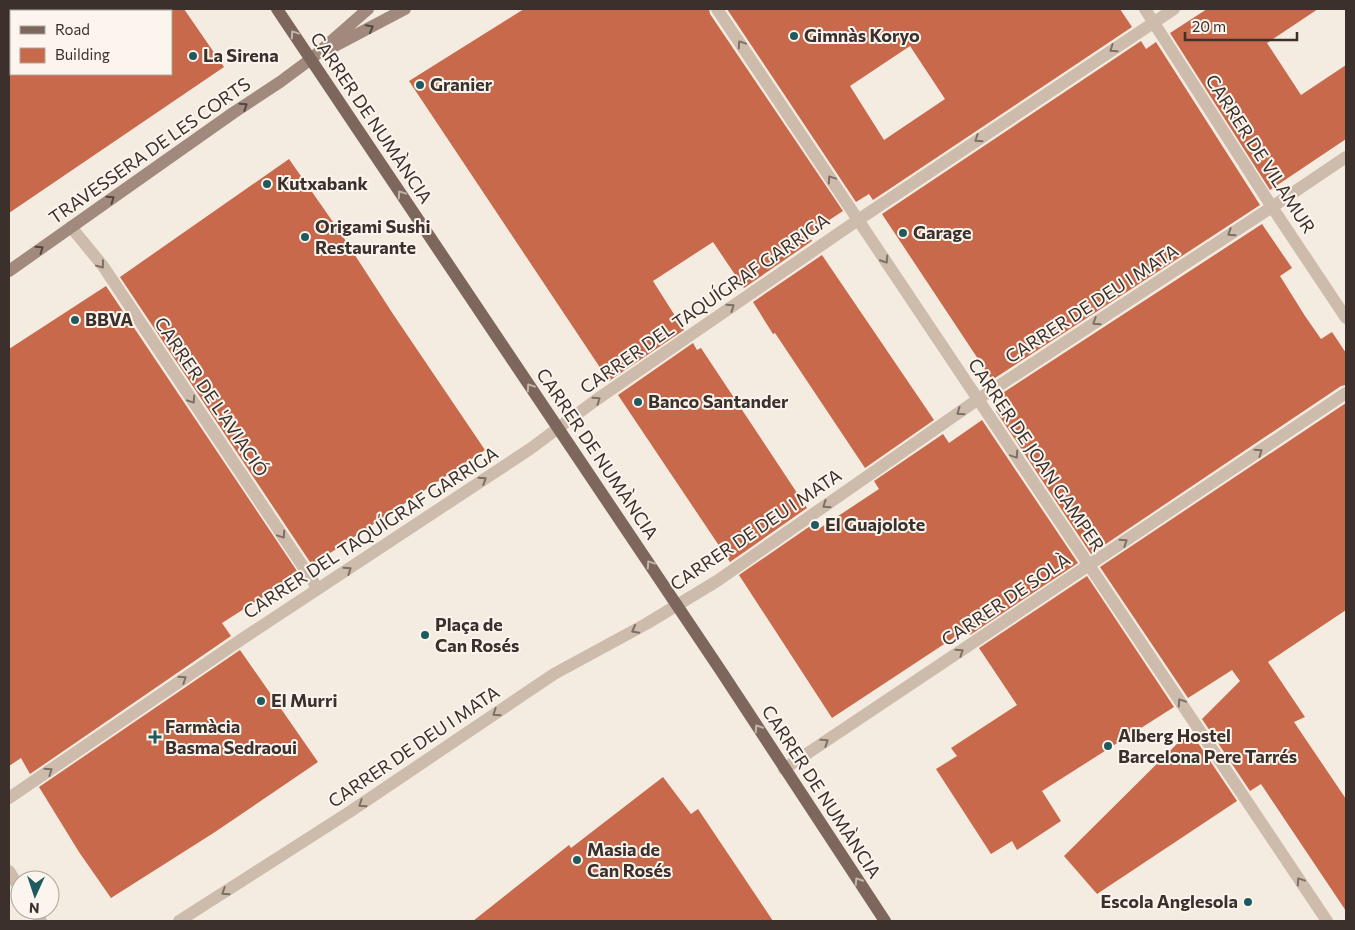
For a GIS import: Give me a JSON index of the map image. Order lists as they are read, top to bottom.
{
  "streets": {
    "main road": ["CARRER DE NUMÀNCIA", "TRAVESSERA DE LES CORTS"],
    "street": [
      "CARRER DE VILAMUR",
      "CARRER DEL TAQUÍGRAF GARRIGA",
      "CARRER DE DEU I MATA",
      "CARRER DE L'AVIACIÓ",
      "CARRER DE JOAN GAMPER",
      "CARRER DE SOLÀ"
    ]
  },
  "crossings": [
    ["CARRER DE NUMÀNCIA", "TRAVESSERA DE LES CORTS"],
    ["CARRER DE NUMÀNCIA", "CARRER DEL TAQUÍGRAF GARRIGA"],
    ["CARRER DE NUMÀNCIA", "CARRER DE DEU I MATA"],
    ["CARRER DE NUMÀNCIA", "CARRER DE SOLÀ"],
    ["TRAVESSERA DE LES CORTS", "CARRER DE L'AVIACIÓ"],
    ["CARRER DE VILAMUR", "CARRER DEL TAQUÍGRAF GARRIGA"],
    ["CARRER DE VILAMUR", "CARRER DE DEU I MATA"],
    ["CARRER DEL TAQUÍGRAF GARRIGA", "CARRER DE L'AVIACIÓ"],
    ["CARRER DEL TAQUÍGRAF GARRIGA", "CARRER DE JOAN GAMPER"],
    ["CARRER DE DEU I MATA", "CARRER DE JOAN GAMPER"],
    ["CARRER DE JOAN GAMPER", "CARRER DE SOLÀ"]
  ],
  "one_way": [
    "CARRER DE NUMÀNCIA",
    "TRAVESSERA DE LES CORTS",
    "CARRER DE DEU I MATA",
    "CARRER DE L'AVIACIÓ",
    "CARRER DE SOLÀ"
  ],
  "places": {
    "other": [
      "Gimnàs Koryo",
      "La Sirena",
      "Granier",
      "Kutxabank",
      "Garage",
      "Origami Sushi Restaurante",
      "BBVA",
      "Banco Santander",
      "El Guajolote",
      "Plaça de Can Rosés",
      "El Murri",
      "Alberg Hostel Barcelona Pere Tarrés",
      "Masia de Can Rosés",
      "Escola Anglesola"
    ],
    "health": ["Farmàcia Basma Sedraoui"]
  },
  "legend": ["Road", "Building"],
  "scale_bar": "20 m",
  "north": "bottom"
}
